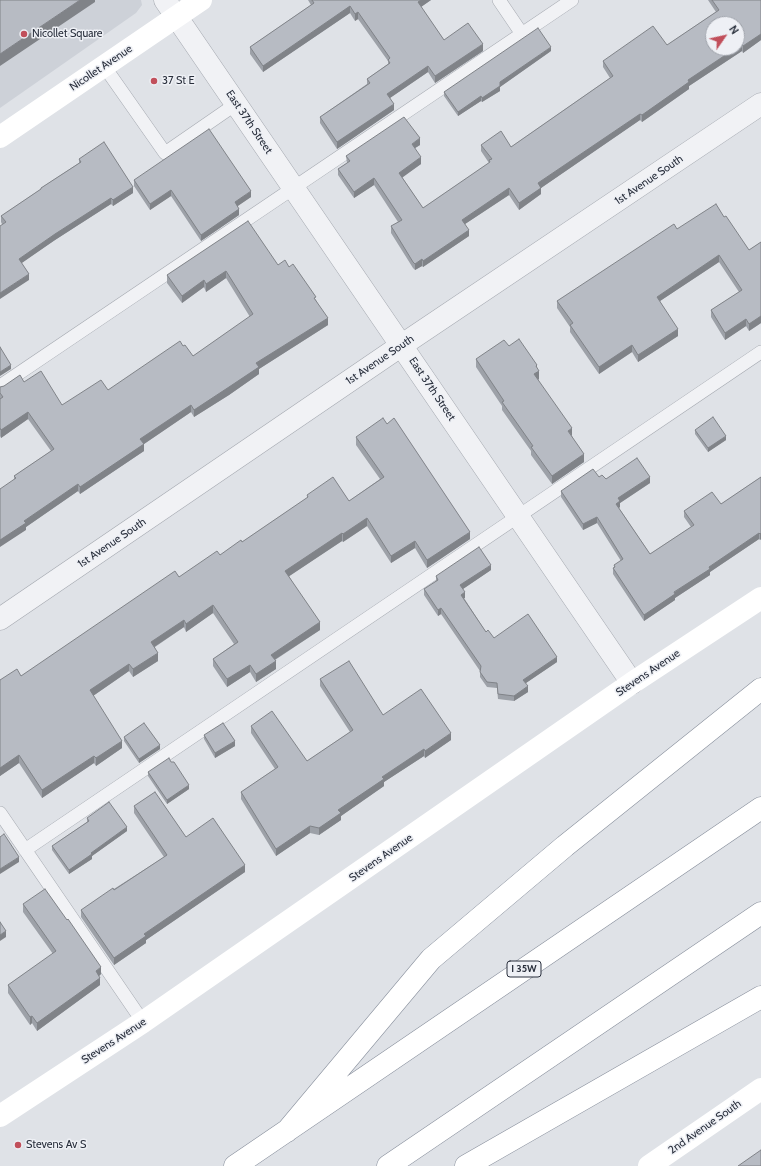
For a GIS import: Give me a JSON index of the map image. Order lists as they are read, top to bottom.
{
  "streets": {
    "main road": [
      "Nicollet Avenue",
      "Stevens Avenue",
      "I 35W",
      "2nd Avenue South"
    ],
    "street": ["East 37th Street", "1st Avenue South"]
  },
  "crossings": [
    ["Nicollet Avenue", "East 37th Street"],
    ["East 37th Street", "1st Avenue South"],
    ["East 37th Street", "Stevens Avenue"]
  ],
  "places": ["Nicollet Square", "37 St E", "Stevens Av S"],
  "north": "top right"
}
